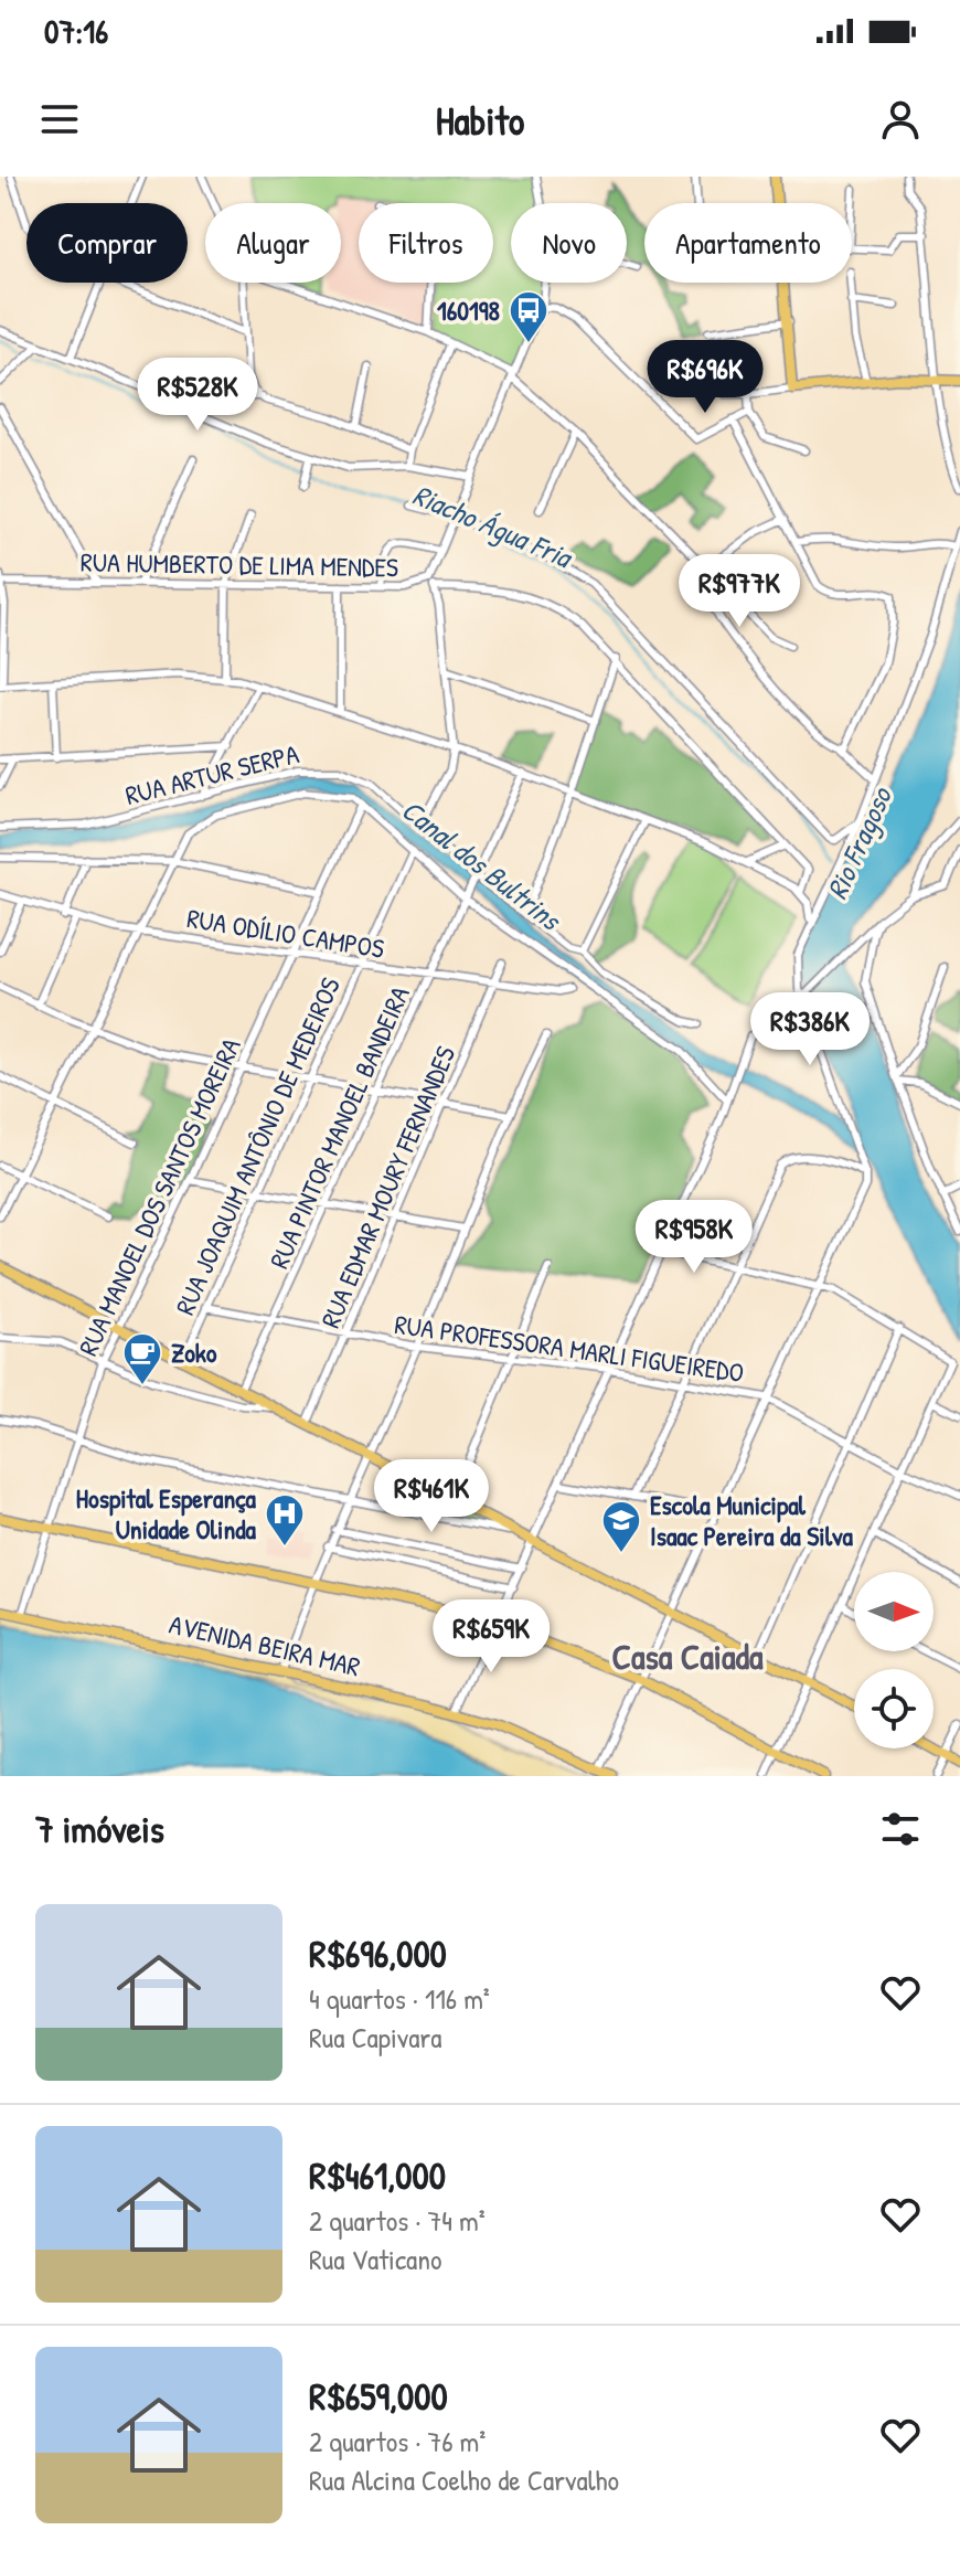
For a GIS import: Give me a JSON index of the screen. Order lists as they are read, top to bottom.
{
  "streets": {
    "main road": ["AVENIDA BEIRA MAR"],
    "street": [
      "RUA HUMBERTO DE LIMA MENDES",
      "RUA ARTUR SERPA",
      "RUA ODÍLIO CAMPOS",
      "RUA PINTOR MANOEL BANDEIRA",
      "RUA JOAQUIM ANTÔNIO DE MEDEIROS",
      "RUA EDMAR MOURY FERNANDES",
      "RUA MANOEL DOS SANTOS MOREIRA",
      "RUA PROFESSORA MARLI FIGUEIREDO"
    ]
  },
  "crossings": [
    ["RUA ARTUR SERPA", "RUA PINTOR MANOEL BANDEIRA"],
    ["RUA ODÍLIO CAMPOS", "RUA PINTOR MANOEL BANDEIRA"],
    ["RUA ODÍLIO CAMPOS", "RUA JOAQUIM ANTÔNIO DE MEDEIROS"],
    ["RUA ODÍLIO CAMPOS", "RUA EDMAR MOURY FERNANDES"],
    ["RUA ODÍLIO CAMPOS", "RUA MANOEL DOS SANTOS MOREIRA"],
    ["RUA PINTOR MANOEL BANDEIRA", "RUA PROFESSORA MARLI FIGUEIREDO"],
    ["RUA JOAQUIM ANTÔNIO DE MEDEIROS", "RUA PROFESSORA MARLI FIGUEIREDO"],
    ["RUA EDMAR MOURY FERNANDES", "RUA PROFESSORA MARLI FIGUEIREDO"],
    ["RUA MANOEL DOS SANTOS MOREIRA", "AVENIDA BEIRA MAR"]
  ],
  "districts": ["Casa Caiada"],
  "water": ["Riacho Água Fria", "Rio Fragoso", "Canal dos Bultrins"],
  "places": {
    "bus stop": ["160198"],
    "cafe": ["Zoko"],
    "hospital": ["Hospital Esperança Unidade Olinda"],
    "school or university": ["Escola Municipal Isaac Pereira da Silva"]
  },
  "north": "right",
  "page": {
    "status": "07:16",
    "header": "Habito",
    "chip": [
      "Comprar",
      "Alugar",
      "Filtros",
      "Novo",
      "Apartamento"
    ],
    "price": [
      "R$696K",
      "R$528K",
      "R$977K",
      "R$386K",
      "R$958K",
      "R$461K",
      "R$659K"
    ],
    "heading": "7 imóveis",
    "list": [
      {
        "name": "R$696,000",
        "note": "4 quartos · 116 m² · Rua Capivara"
      },
      {
        "name": "R$461,000",
        "note": "2 quartos · 74 m² · Rua Vaticano"
      },
      {
        "name": "R$659,000",
        "note": "2 quartos · 76 m² · Rua Alcina Coelho de Carvalho"
      }
    ]
  }
}
